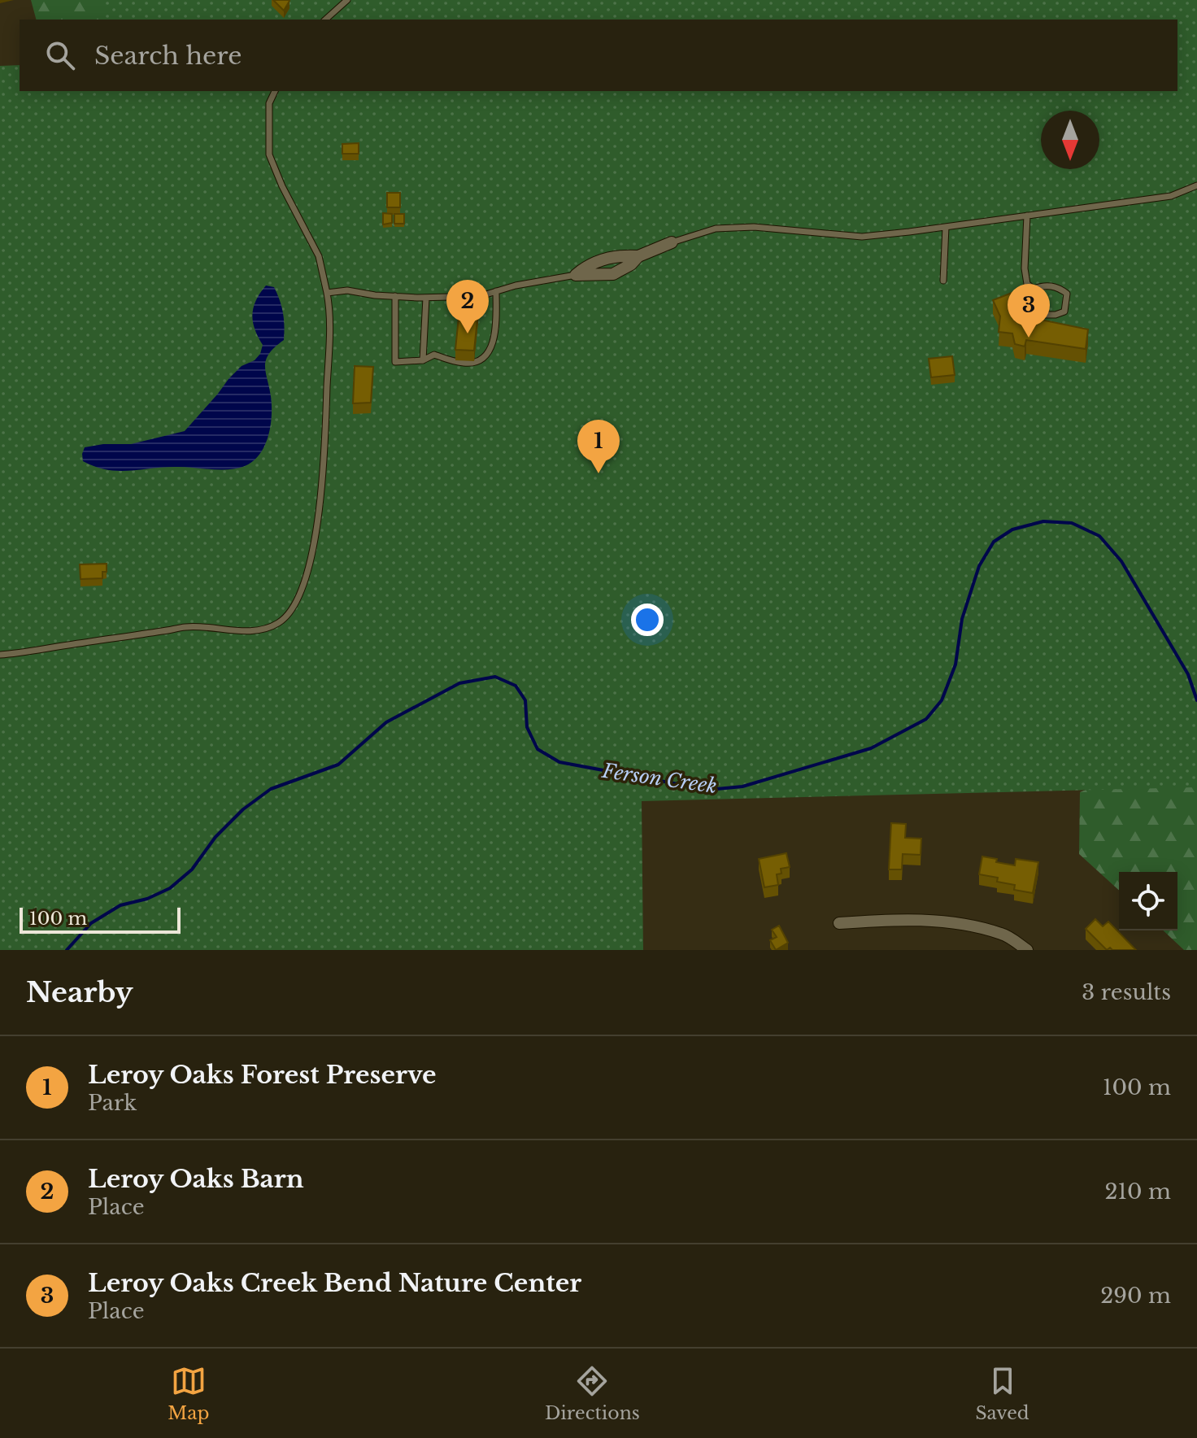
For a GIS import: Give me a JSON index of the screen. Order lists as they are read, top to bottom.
{
  "water": ["Ferson Creek"],
  "scale_bar": "100 m",
  "north": "bottom",
  "page": {
    "search": "Search here",
    "pins": ["2", "3", "1"],
    "scale": "100 m",
    "heading": ["Nearby", "3 results"],
    "list": [
      {
        "mark": "1",
        "name": "Leroy Oaks Forest Preserve",
        "note": "Park",
        "value": "100 m"
      },
      {
        "mark": "2",
        "name": "Leroy Oaks Barn",
        "note": "Place",
        "value": "210 m"
      },
      {
        "mark": "3",
        "name": "Leroy Oaks Creek Bend Nature Center",
        "note": "Place",
        "value": "290 m"
      }
    ],
    "nav": ["Map", "Directions", "Saved"]
  }
}
